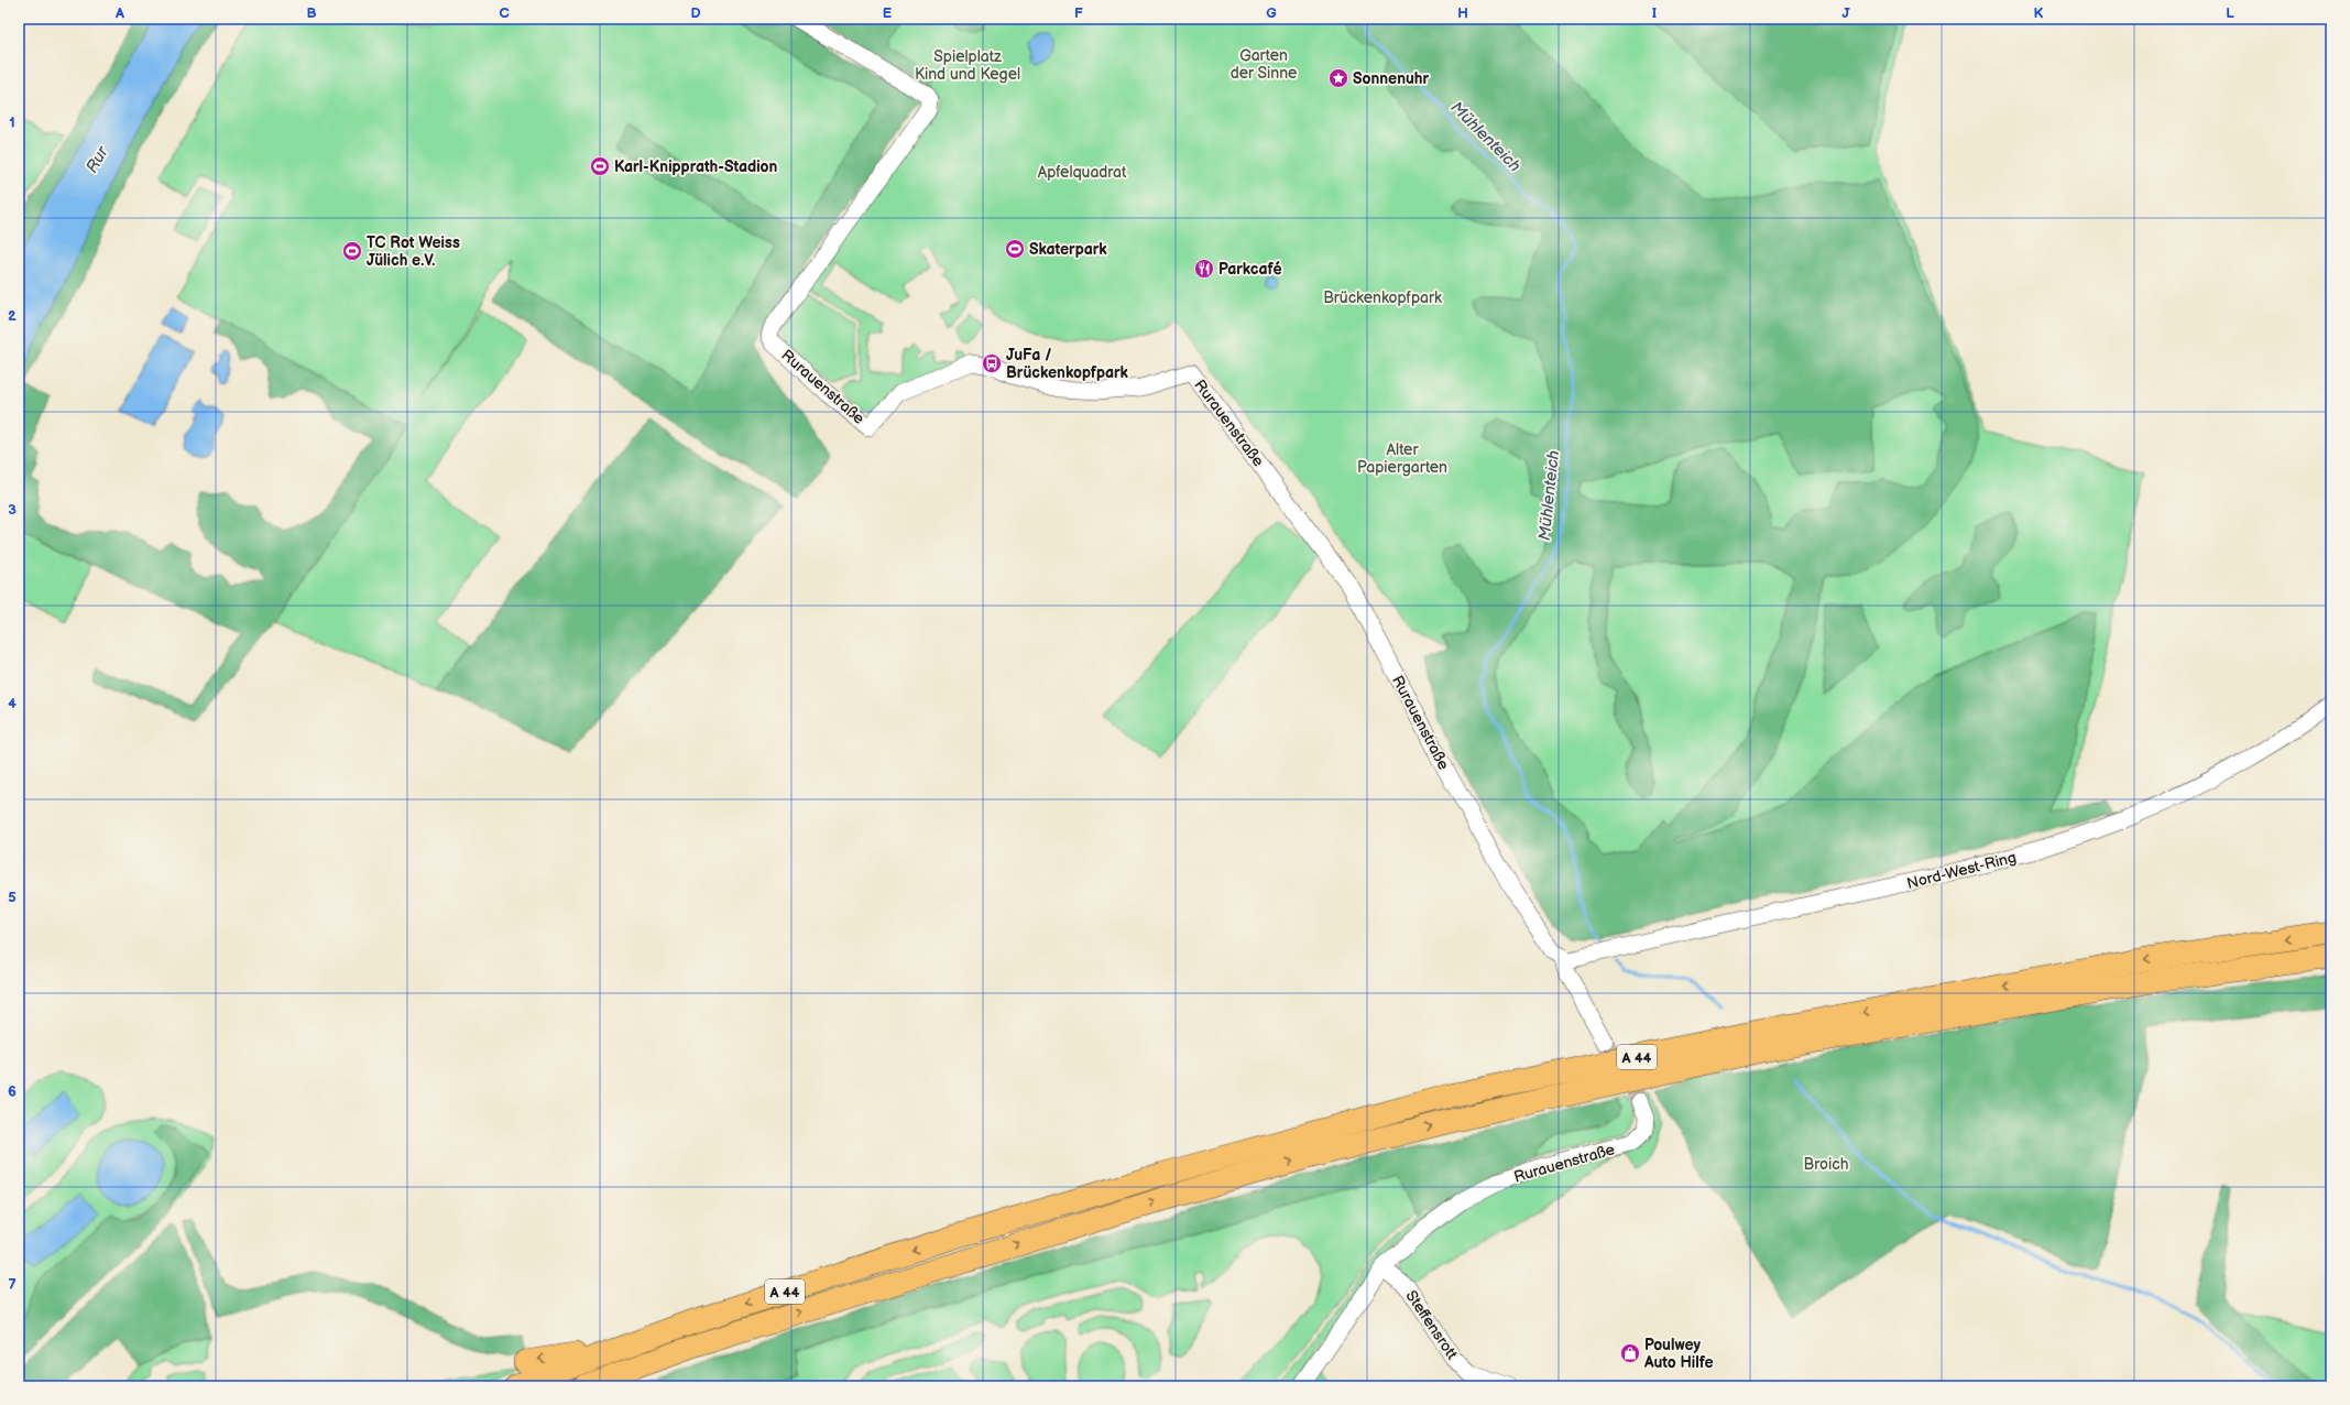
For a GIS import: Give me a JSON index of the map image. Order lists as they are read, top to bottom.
{
  "streets": {
    "highway": ["A 44"],
    "street": ["Rurauenstraße", "Nord-West-Ring", "Steffensrott"]
  },
  "crossings": [
    ["Rurauenstraße", "Nord-West-Ring"],
    ["Rurauenstraße", "Steffensrott"]
  ],
  "water": ["Mühlenteich", "Rur"],
  "parks": [
    "Garten der Sinne",
    "Spielplatz Kind und Kegel",
    "Apfelquadrat",
    "Brückenkopfpark",
    "Alter Papiergarten",
    "Broich"
  ],
  "places": {
    "place": ["Sonnenuhr"],
    "sports": ["Karl-Knipprath-Stadion", "Skaterpark", "TC Rot Weiss Jülich e.V."],
    "restaurant": ["Parkcafé"],
    "bus stop": ["JuFa / Brückenkopfpark"],
    "shop": ["Poulwey Auto Hilfe"]
  },
  "grid": {
    "columns": [
      "A",
      "B",
      "C",
      "D",
      "E",
      "F",
      "G",
      "H",
      "I",
      "J",
      "K",
      "L"
    ],
    "rows": [
      "1",
      "2",
      "3",
      "4",
      "5",
      "6",
      "7"
    ]
  }
}
